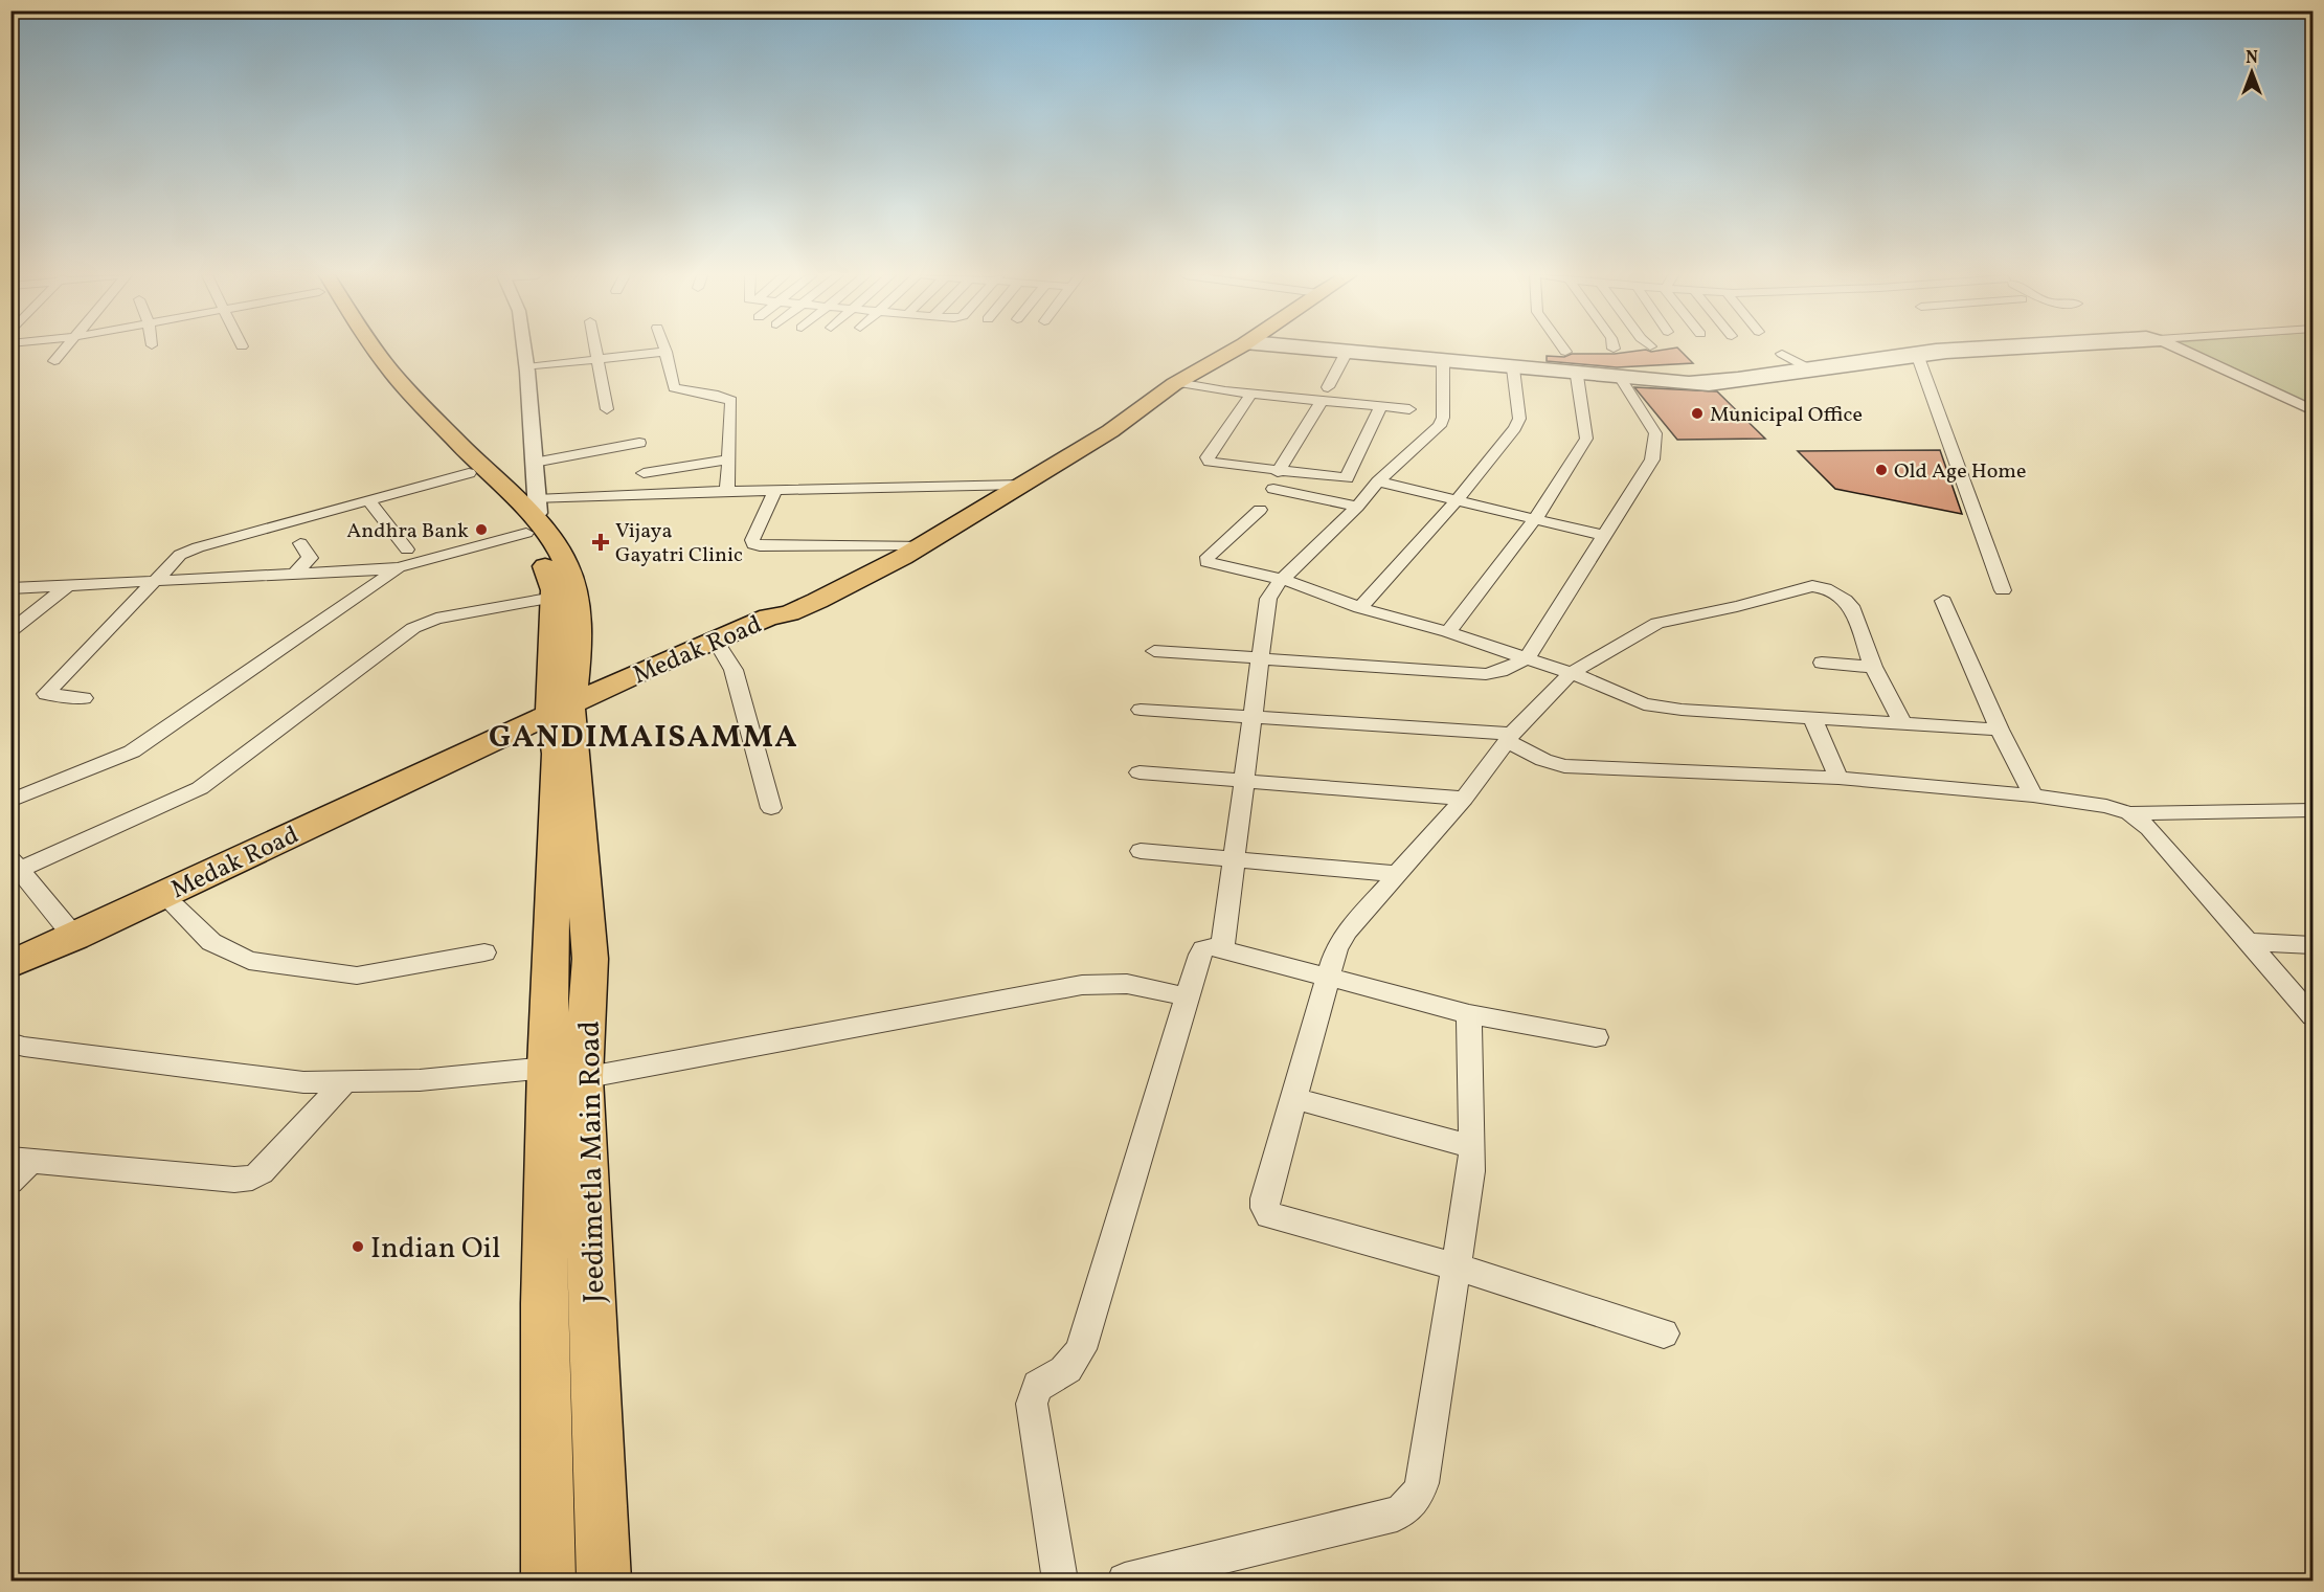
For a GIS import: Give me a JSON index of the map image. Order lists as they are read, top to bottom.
{
  "streets": {
    "main road": ["Medak Road", "Jeedimetla Main Road"]
  },
  "crossings": [
    ["Medak Road", "Jeedimetla Main Road"]
  ],
  "districts": ["GANDIMAISAMMA"],
  "places": {
    "other": [
      "Municipal Office",
      "Old Age Home",
      "Andhra Bank",
      "Indian Oil"
    ],
    "health": ["Vijaya Gayatri Clinic"]
  },
  "north": "top"
}
